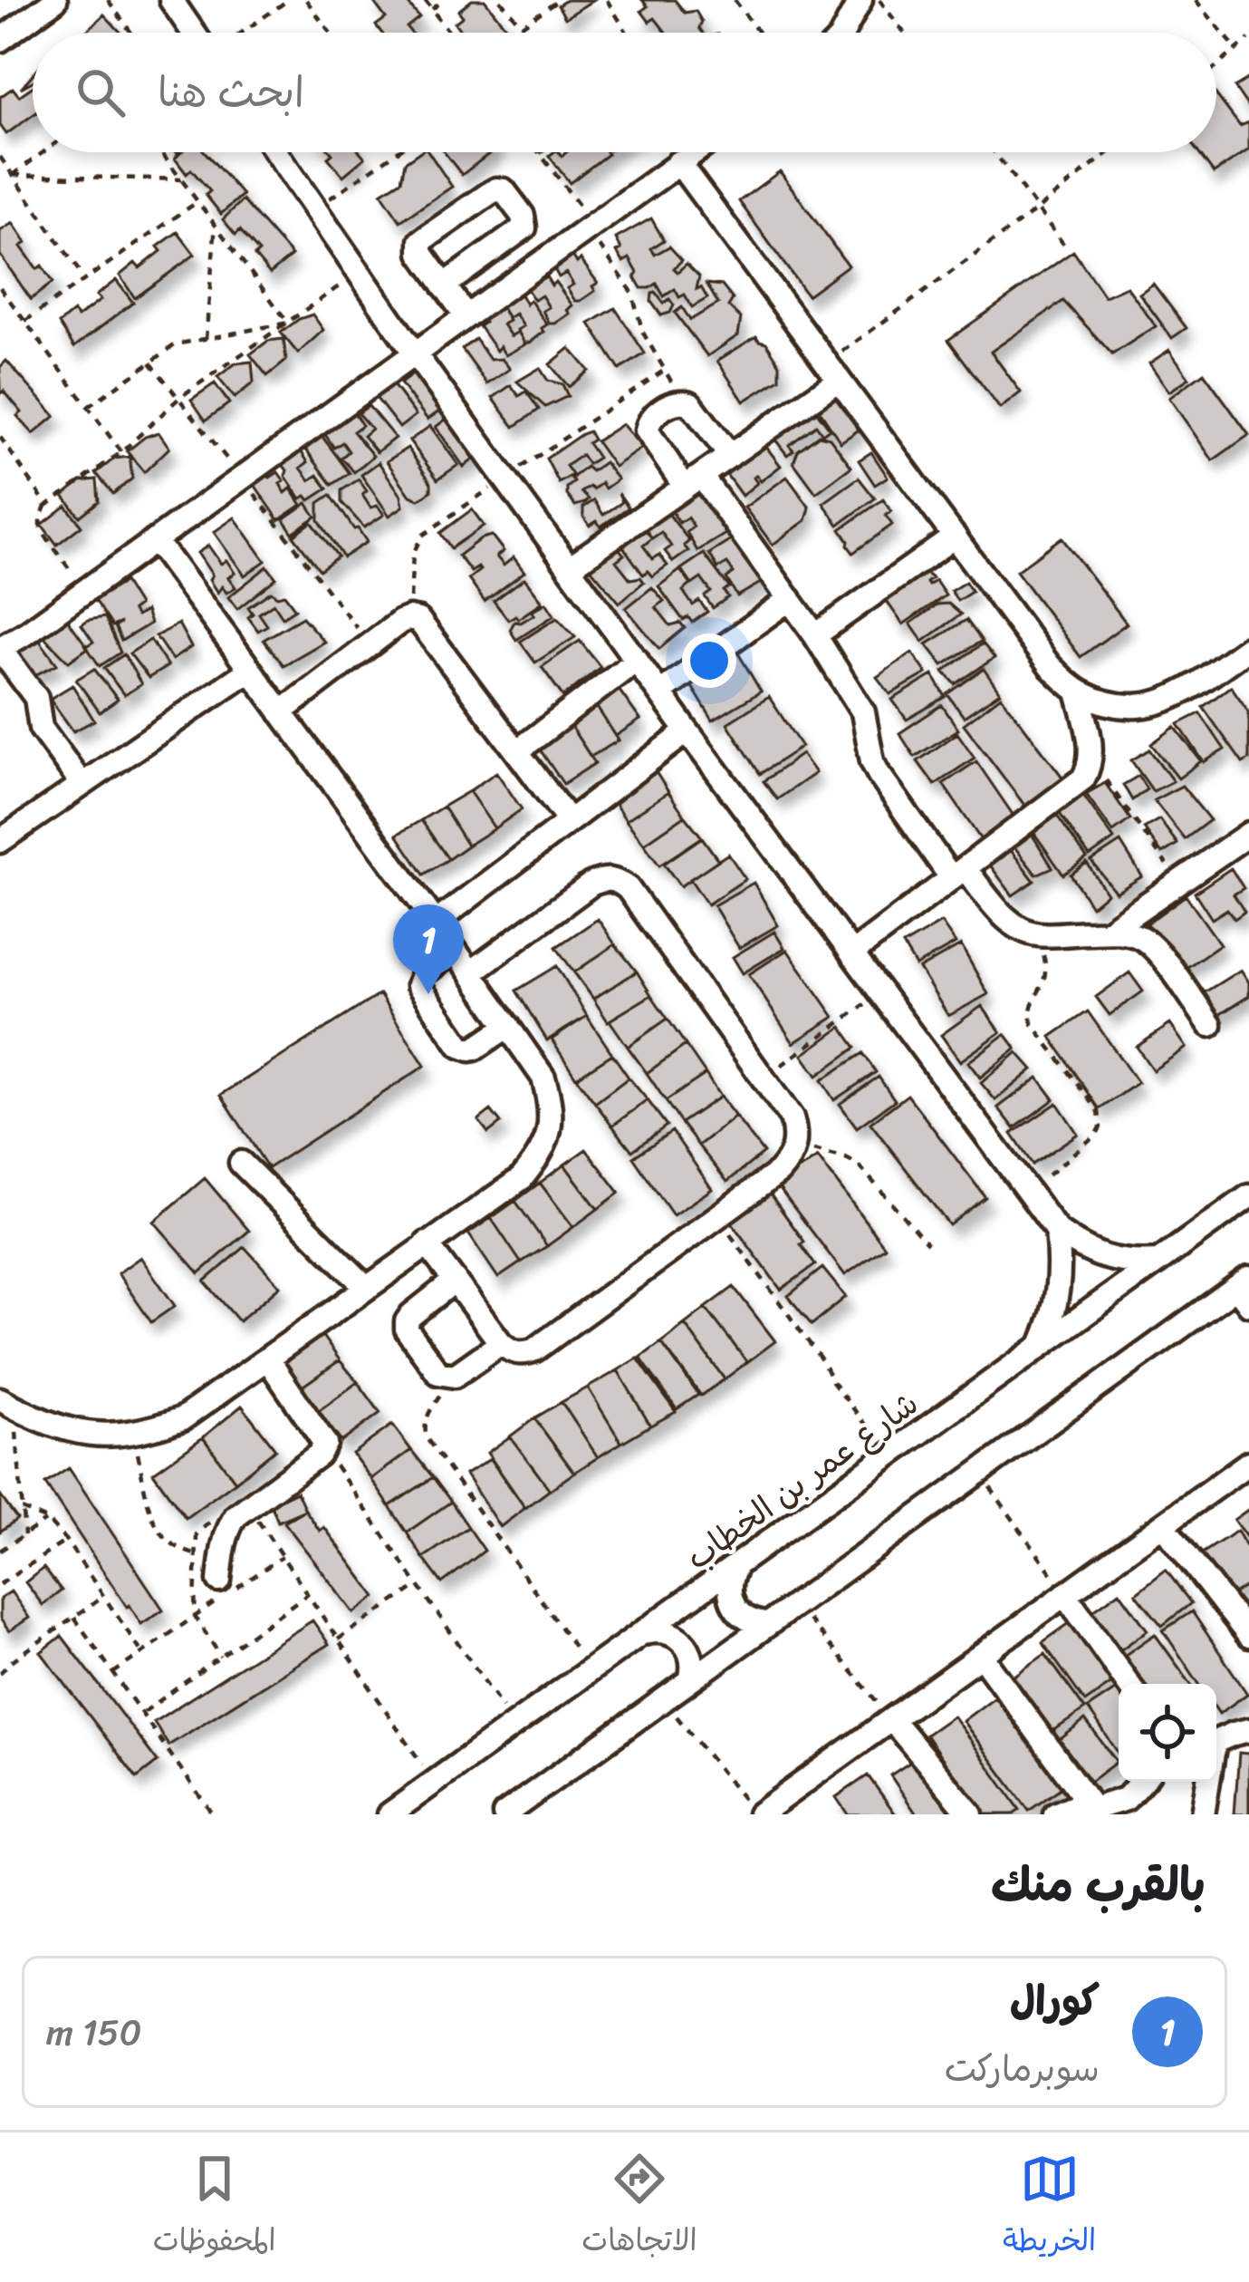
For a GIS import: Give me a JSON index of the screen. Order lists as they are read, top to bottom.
{
  "streets": {
    "street": ["شارع عمر بن الخطاب"]
  },
  "page": {
    "search": "ابحث هنا",
    "pins": "1",
    "heading": "بالقرب منك",
    "list": [
      {
        "mark": "1",
        "name": "كورال",
        "note": "سوبرماركت",
        "value": "150 m"
      }
    ],
    "nav": ["الخريطة", "الاتجاهات", "المحفوظات"]
  }
}
